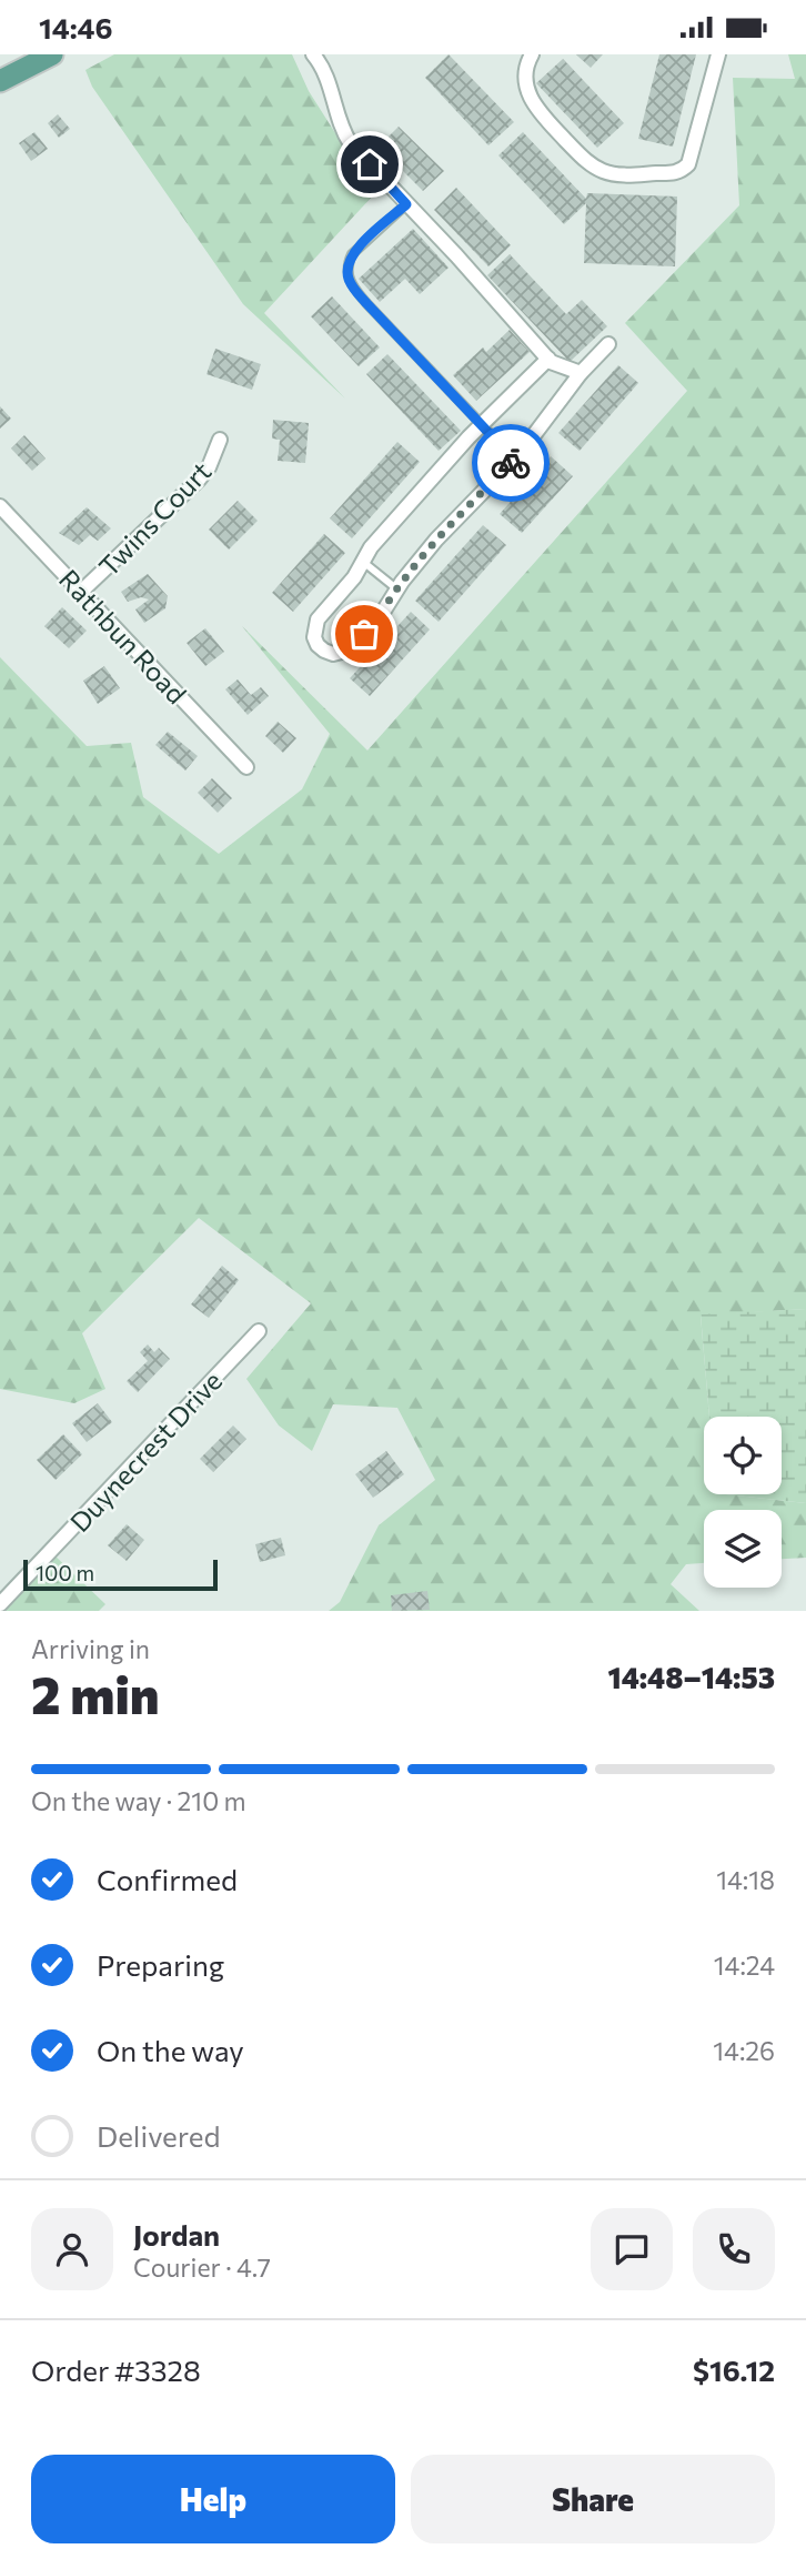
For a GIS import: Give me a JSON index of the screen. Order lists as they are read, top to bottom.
{
  "streets": {
    "street": ["Twins Court", "Rathbun Road", "Duynecrest Drive"]
  },
  "crossings": [
    ["Twins Court", "Rathbun Road"]
  ],
  "scale_bar": "100 m",
  "page": {
    "status": "14:46",
    "scale": "100 m",
    "heading": ["2 min", "Arriving in", "14:48–14:53"],
    "panel": [
      "Jordan",
      "Courier · 4.7",
      "Order #3328",
      "$16.12"
    ],
    "bar": "On the way · 210 m",
    "list": [
      ["Confirmed", "14:18"],
      ["Preparing", "14:24"],
      ["On the way", "14:26"],
      "Delivered"
    ],
    "buttons": ["Help", "Share"]
  }
}
